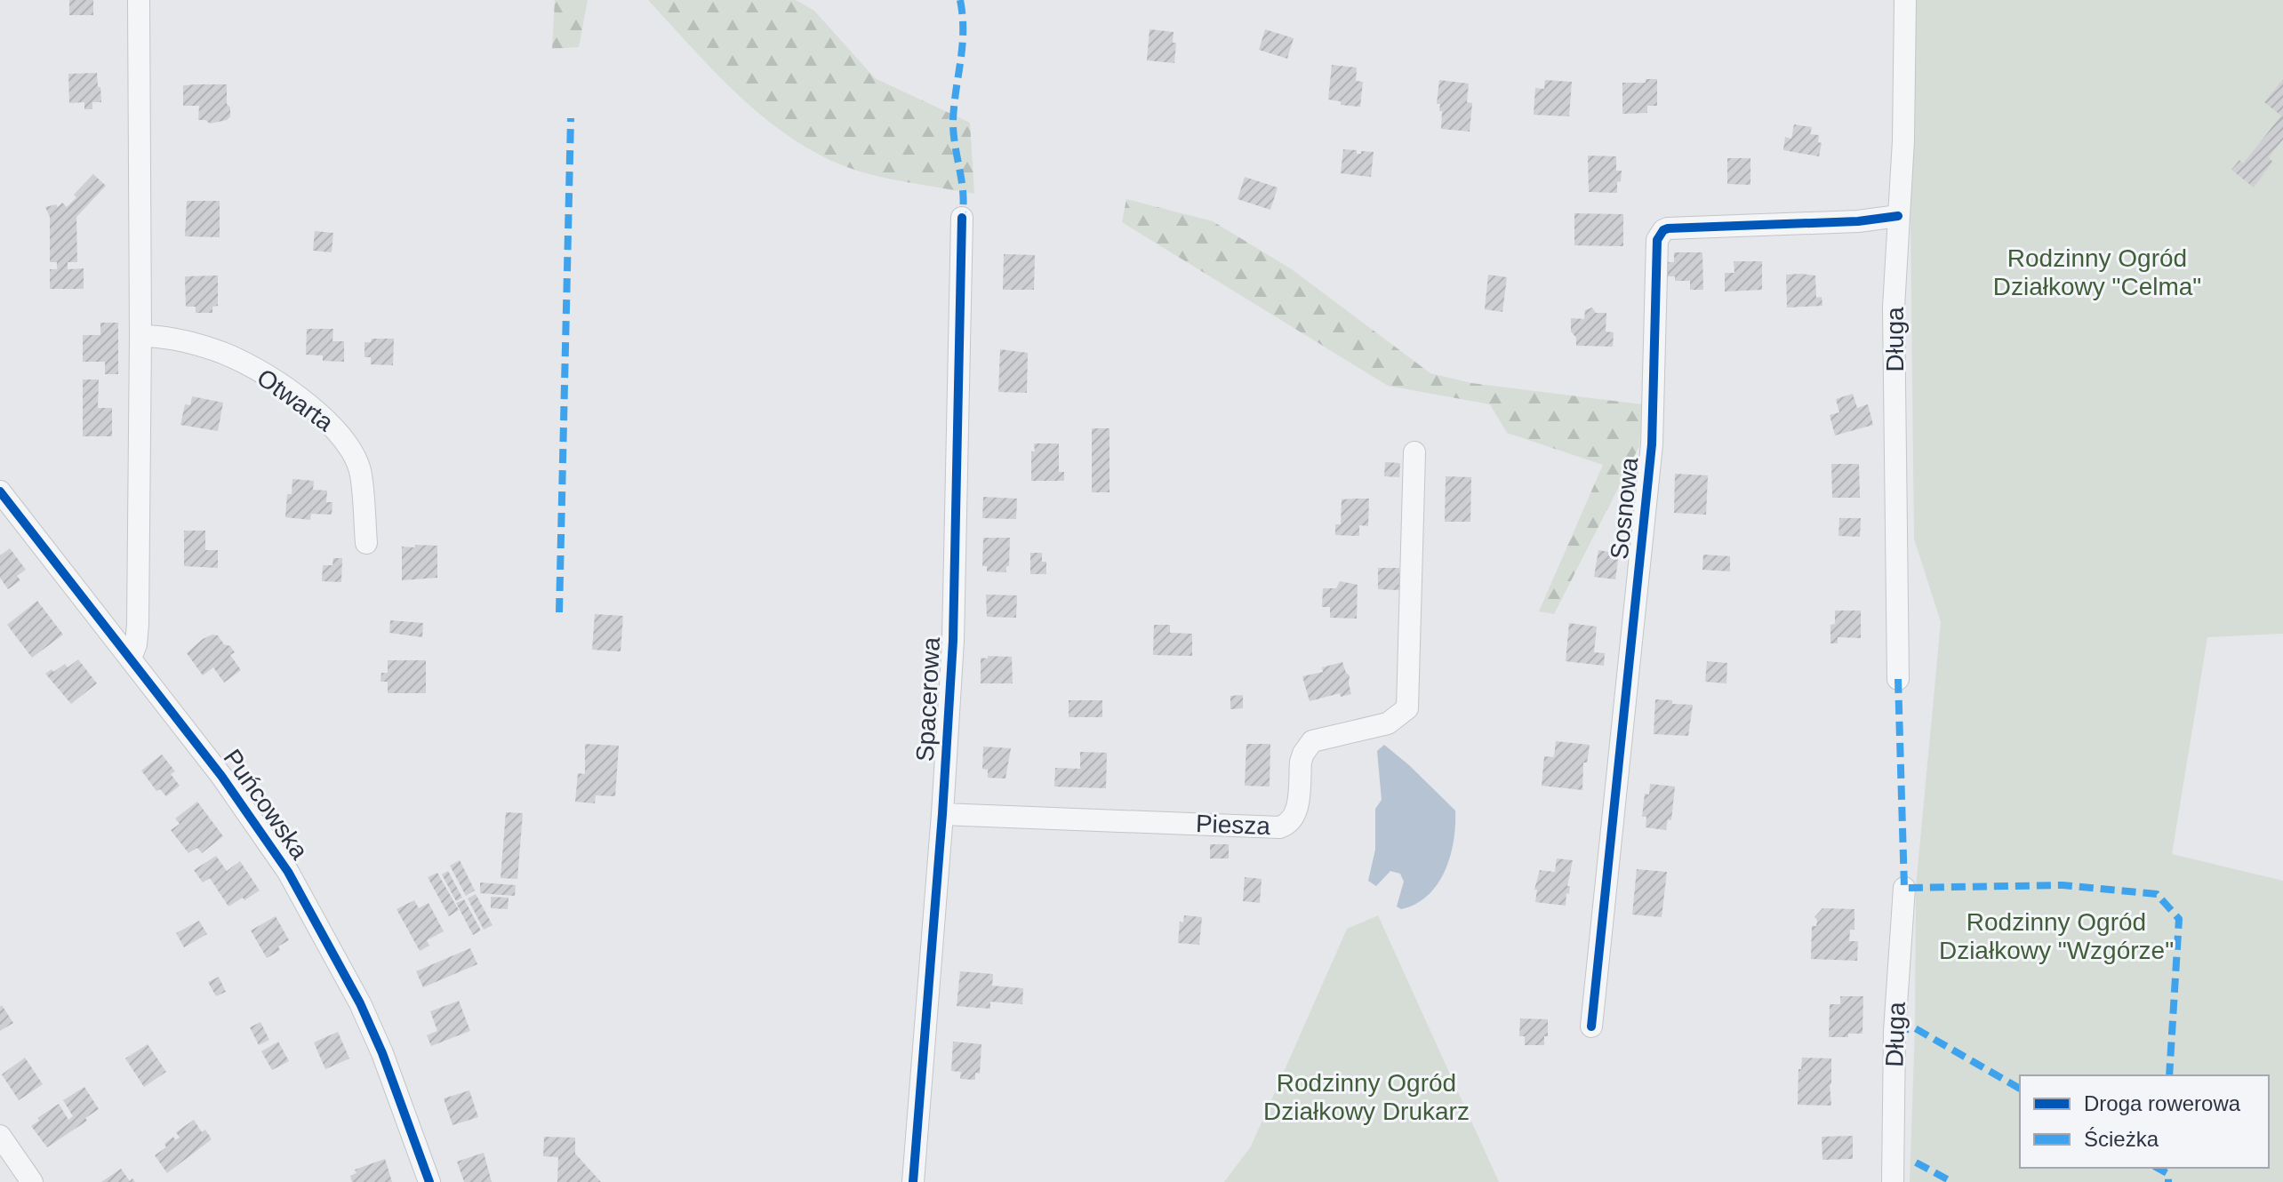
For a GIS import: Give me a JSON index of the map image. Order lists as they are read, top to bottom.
{
  "streets": {
    "street": [
      "Długa",
      "Otwarta",
      "Sosnowa",
      "Spacerowa",
      "Puńcowska",
      "Piesza"
    ]
  },
  "crossings": [
    ["Długa", "Sosnowa"],
    ["Spacerowa", "Piesza"]
  ],
  "parks": ["Rodzinny Ogród Działkowy \"Celma\"", "Rodzinny Ogród Działkowy \"Wzgórze\"", "Rodzinny Ogród Działkowy Drukarz"],
  "legend": ["Droga rowerowa", "Ścieżka"]
}
